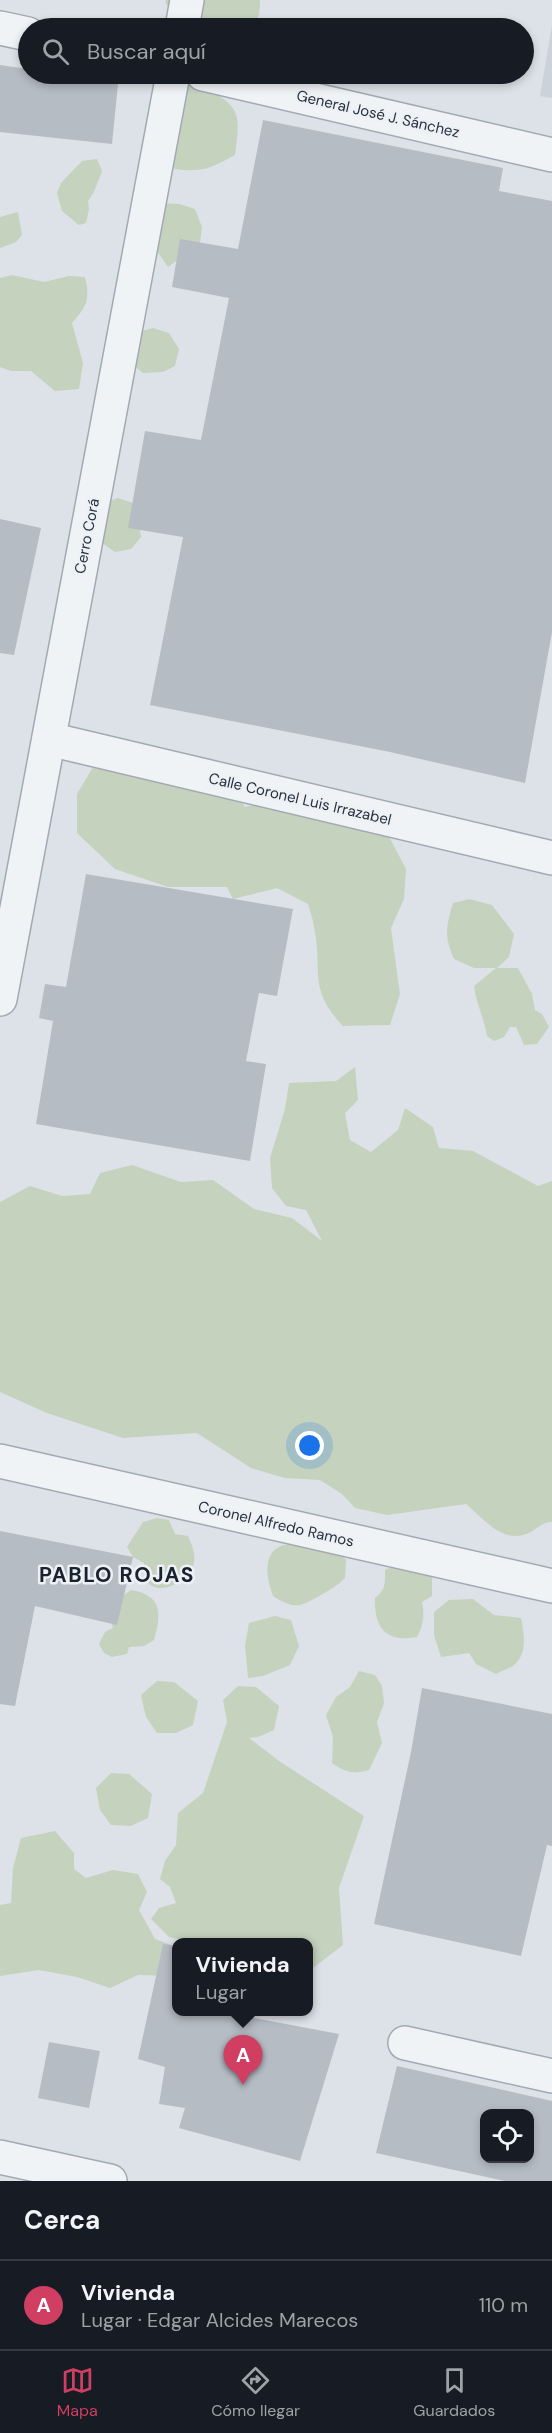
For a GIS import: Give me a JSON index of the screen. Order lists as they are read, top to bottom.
{
  "streets": {
    "street": [
      "General José J. Sánchez",
      "Cerro Corá",
      "Calle Coronel Luis Irrazabel",
      "Coronel Alfredo Ramos"
    ]
  },
  "crossings": [
    ["Cerro Corá", "Calle Coronel Luis Irrazabel"]
  ],
  "districts": ["PABLO ROJAS"],
  "page": {
    "search": "Buscar aquí",
    "popup": ["Vivienda", "Lugar"],
    "pins": "A",
    "heading": "Cerca",
    "list": [
      {
        "mark": "A",
        "name": "Vivienda",
        "note": "Lugar · Edgar Alcides Marecos",
        "value": "110 m"
      }
    ],
    "nav": ["Mapa", "Cómo llegar", "Guardados"]
  }
}
